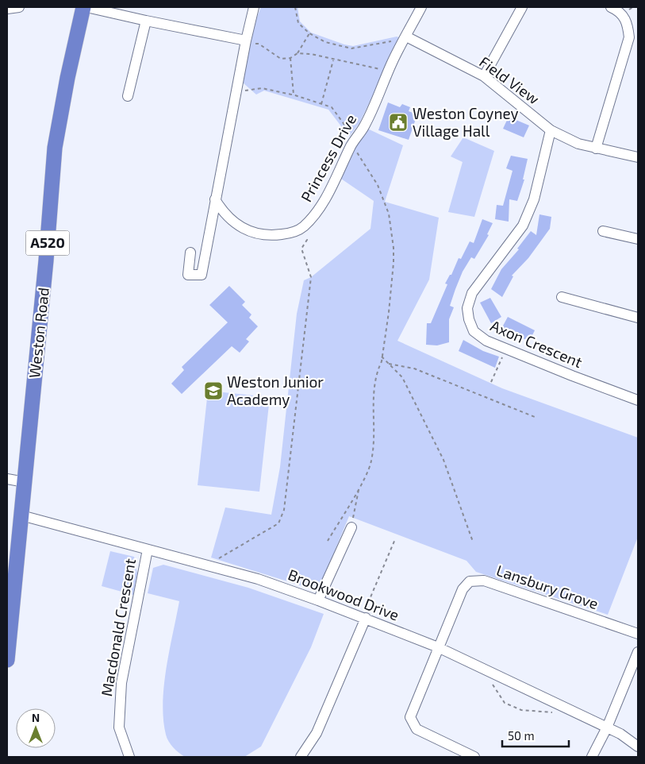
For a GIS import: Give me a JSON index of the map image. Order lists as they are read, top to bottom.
{
  "streets": {
    "highway": ["A520", "Weston Road"],
    "street": [
      "Field View",
      "Princess Drive",
      "Axon Crescent",
      "Lansbury Grove",
      "Brookwood Drive",
      "Macdonald Crescent"
    ]
  },
  "crossings": [
    ["Field View", "Princess Drive"],
    ["Field View", "Axon Crescent"],
    ["Weston Road", "Brookwood Drive"],
    ["Lansbury Grove", "Brookwood Drive"],
    ["Brookwood Drive", "Macdonald Crescent"]
  ],
  "places": {
    "public building": ["Weston Coyney Village Hall"],
    "school or university": ["Weston Junior Academy"]
  },
  "scale_bar": "50 m",
  "north": "top"
}
